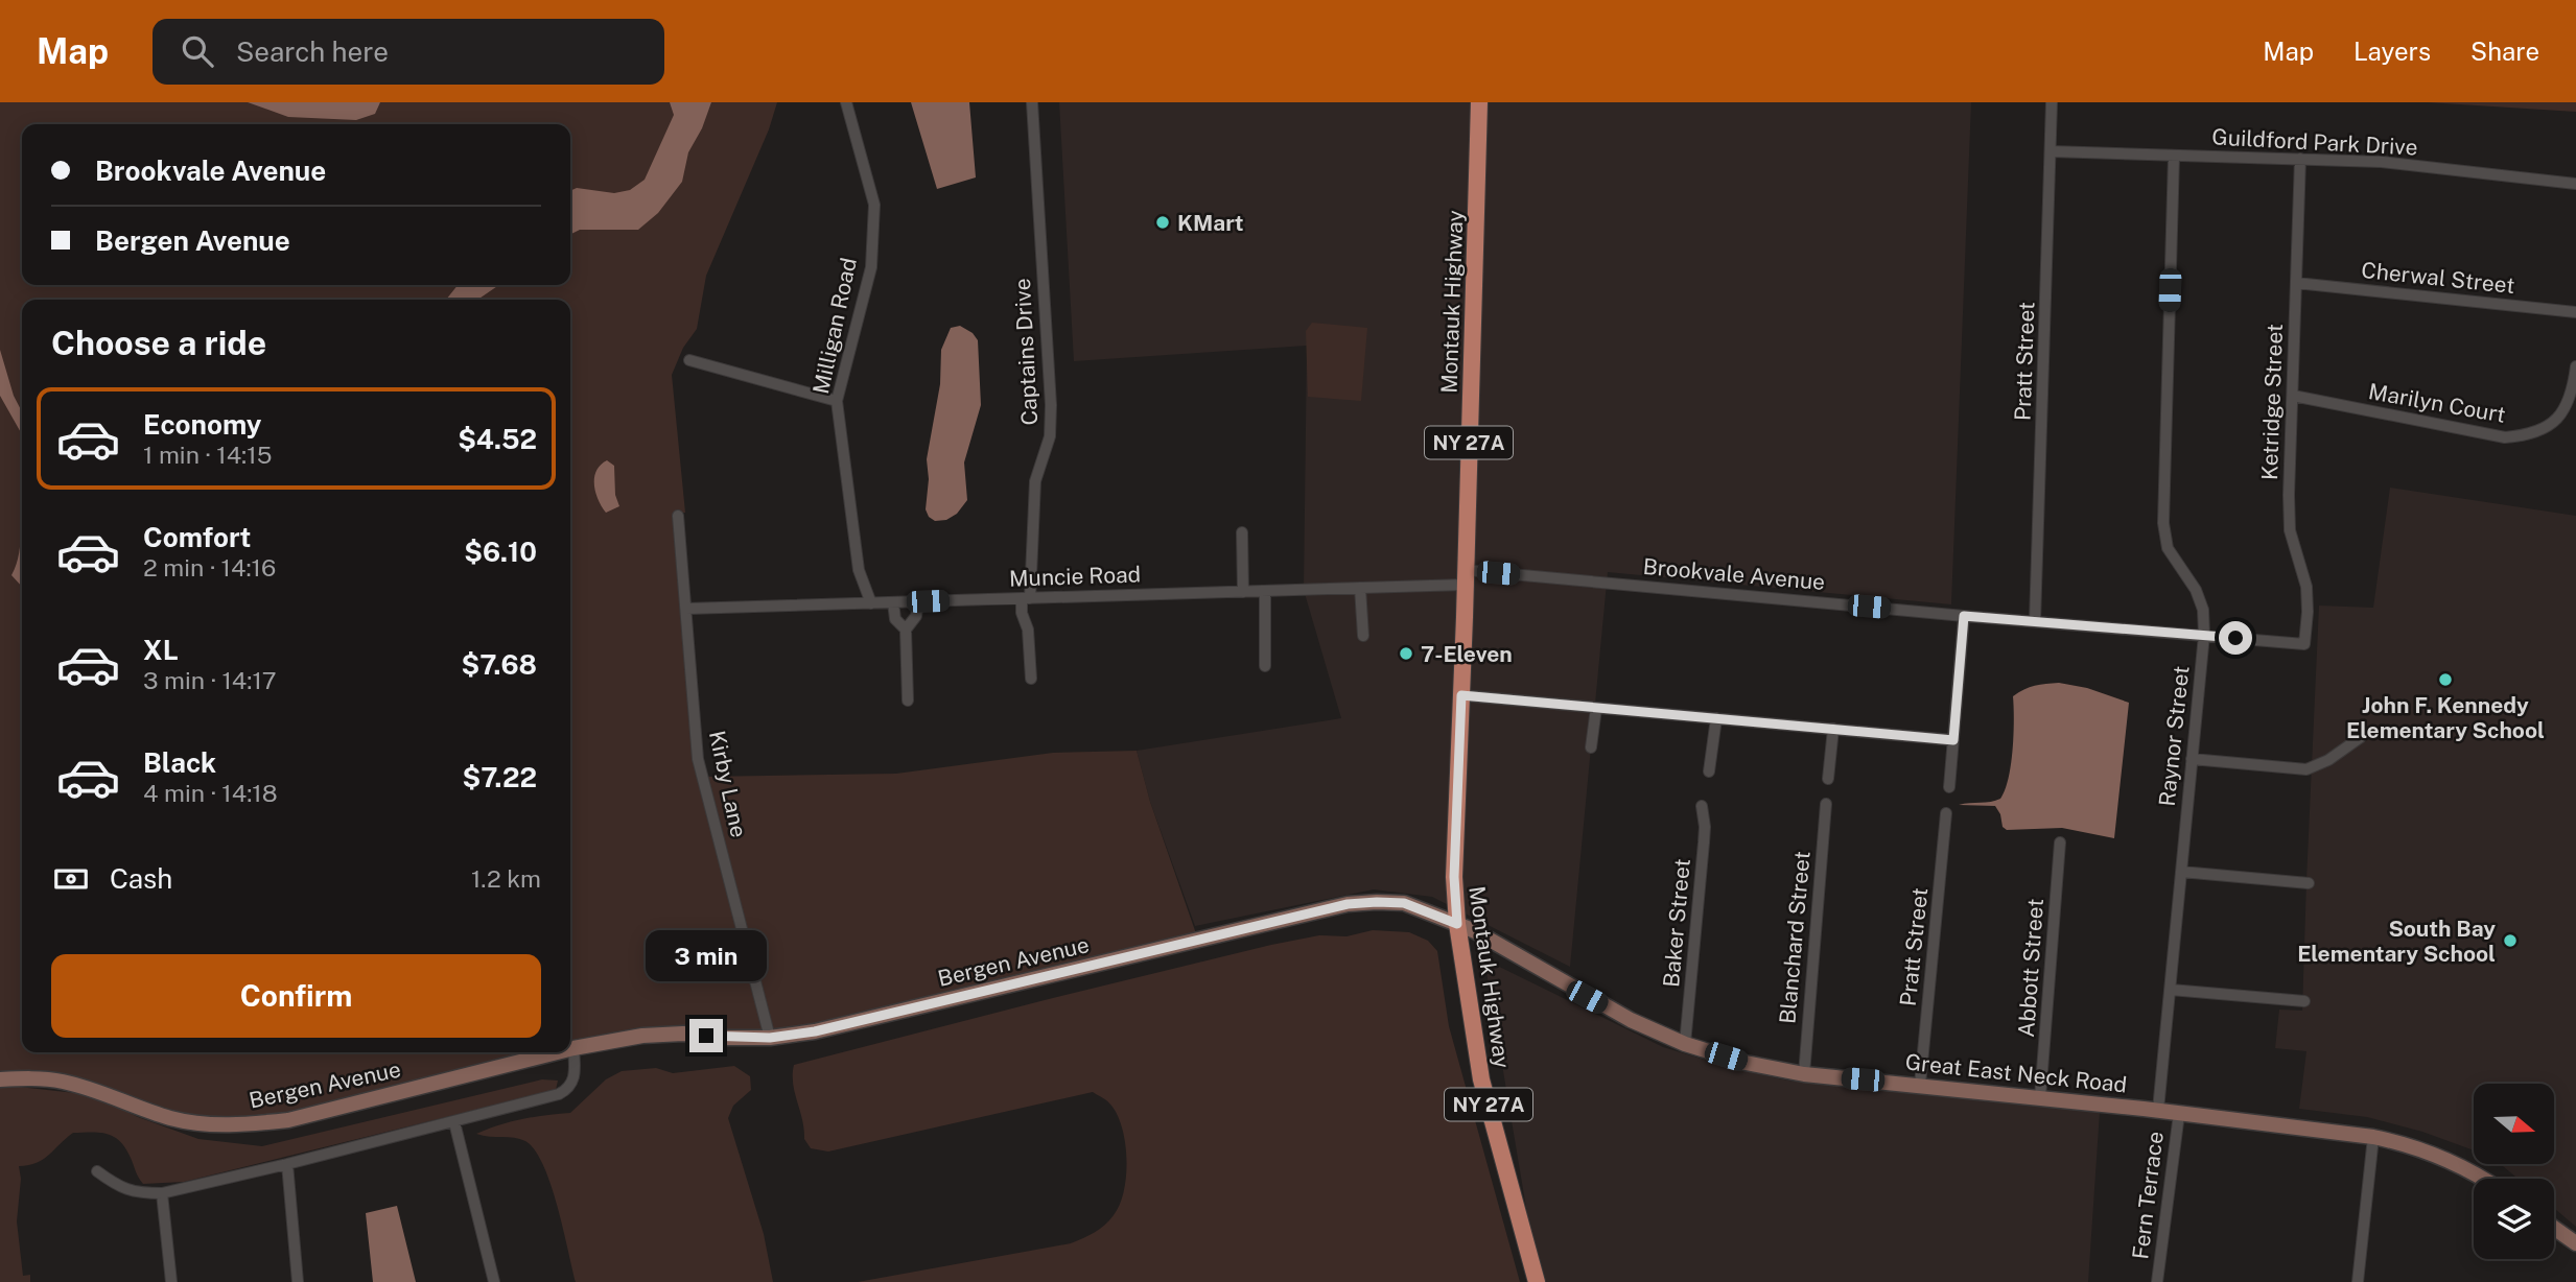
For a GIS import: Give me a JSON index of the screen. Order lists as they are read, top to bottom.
{
  "streets": {
    "main road": [
      "Montauk Highway",
      "NY 27A",
      "Bergen Avenue",
      "Great East Neck Road"
    ],
    "street": [
      "Guildford Park Drive",
      "Cherwal Street",
      "Milligan Road",
      "Captains Drive",
      "Pratt Street",
      "Ketridge Street",
      "Marilyn Court",
      "Brookvale Avenue",
      "Muncie Road",
      "Raynor Street",
      "Kirby Lane",
      "Baker Street",
      "Blanchard Street",
      "Abbott Street",
      "Fern Terrace"
    ]
  },
  "crossings": [
    ["Guildford Park Drive", "Pratt Street"],
    ["Guildford Park Drive", "Ketridge Street"],
    ["Guildford Park Drive", "Raynor Street"],
    ["Cherwal Street", "Ketridge Street"],
    ["Montauk Highway", "Brookvale Avenue"],
    ["Montauk Highway", "Muncie Road"],
    ["Montauk Highway", "Bergen Avenue"],
    ["Montauk Highway", "Great East Neck Road"],
    ["Milligan Road", "Muncie Road"],
    ["Captains Drive", "Muncie Road"],
    ["Pratt Street", "Brookvale Avenue"],
    ["Pratt Street", "Great East Neck Road"],
    ["Ketridge Street", "Marilyn Court"],
    ["Ketridge Street", "Brookvale Avenue"],
    ["Brookvale Avenue", "Muncie Road"],
    ["Brookvale Avenue", "Raynor Street"],
    ["Muncie Road", "Kirby Lane"],
    ["Raynor Street", "Great East Neck Road"],
    ["Kirby Lane", "Bergen Avenue"],
    ["Baker Street", "Great East Neck Road"],
    ["Blanchard Street", "Great East Neck Road"],
    ["Bergen Avenue", "Great East Neck Road"],
    ["Abbott Street", "Great East Neck Road"],
    ["Great East Neck Road", "Fern Terrace"]
  ],
  "places": [
    "KMart",
    "7-Eleven",
    "John F. Kennedy Elementary School",
    "South Bay Elementary School"
  ],
  "north": "right",
  "page": {
    "header": "Map",
    "search": "Search here",
    "nav": ["Map", "Layers", "Share"],
    "banner": ["Brookvale Avenue", "Bergen Avenue"],
    "heading": "Choose a ride",
    "list": [
      {
        "name": "Economy",
        "note": "1 min · 14:15",
        "value": "$4.52"
      },
      {
        "name": "Comfort",
        "note": "2 min · 14:16",
        "value": "$6.10"
      },
      {
        "name": "XL",
        "note": "3 min · 14:17",
        "value": "$7.68"
      },
      {
        "name": "Black",
        "note": "4 min · 14:18",
        "value": "$7.22"
      }
    ],
    "pay": ["Cash", "1.2 km"],
    "bubble": "3 min",
    "buttons": "Confirm"
  }
}
